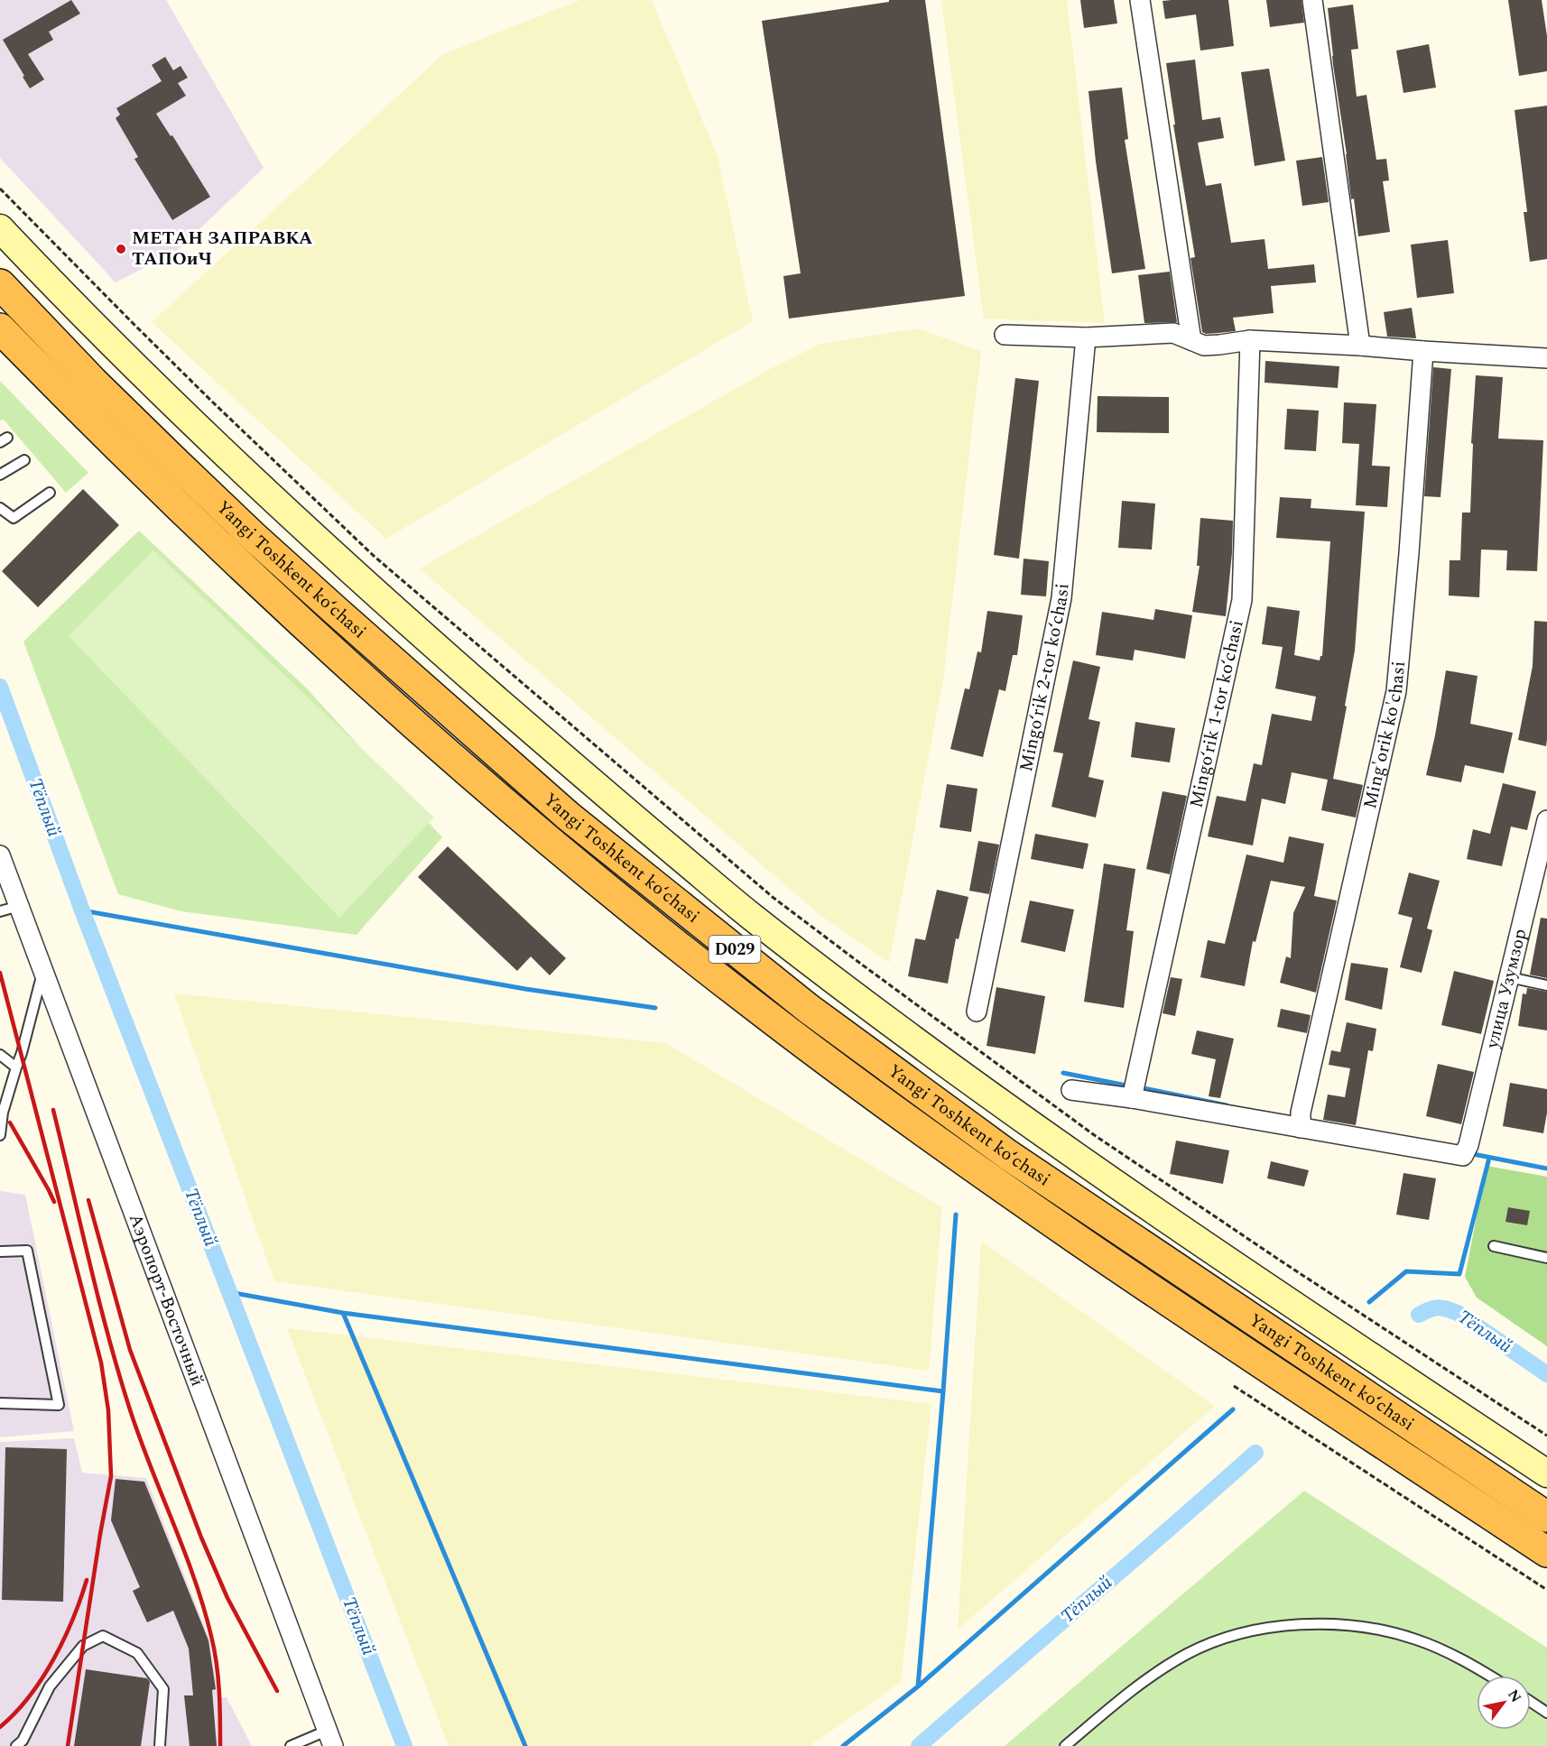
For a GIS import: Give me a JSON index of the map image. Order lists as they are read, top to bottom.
{
  "streets": {
    "highway": ["Yangi Toshkent ko‘chasi", "D029"],
    "street": [
      "Mingo‘rik 2-tor ko‘chasi",
      "Mingo‘rik 1-tor ko‘chasi",
      "Ming'orik ko'chasi",
      "улица Узумзор",
      "Аэропорт-Восточный"
    ]
  },
  "crossings": [
    ["Ming'orik ko'chasi", "улица Узумзор"]
  ],
  "water": ["Тёплый"],
  "places": ["МЕТАН ЗАПРАВКА ТАПОиЧ"],
  "north": "top right"
}
